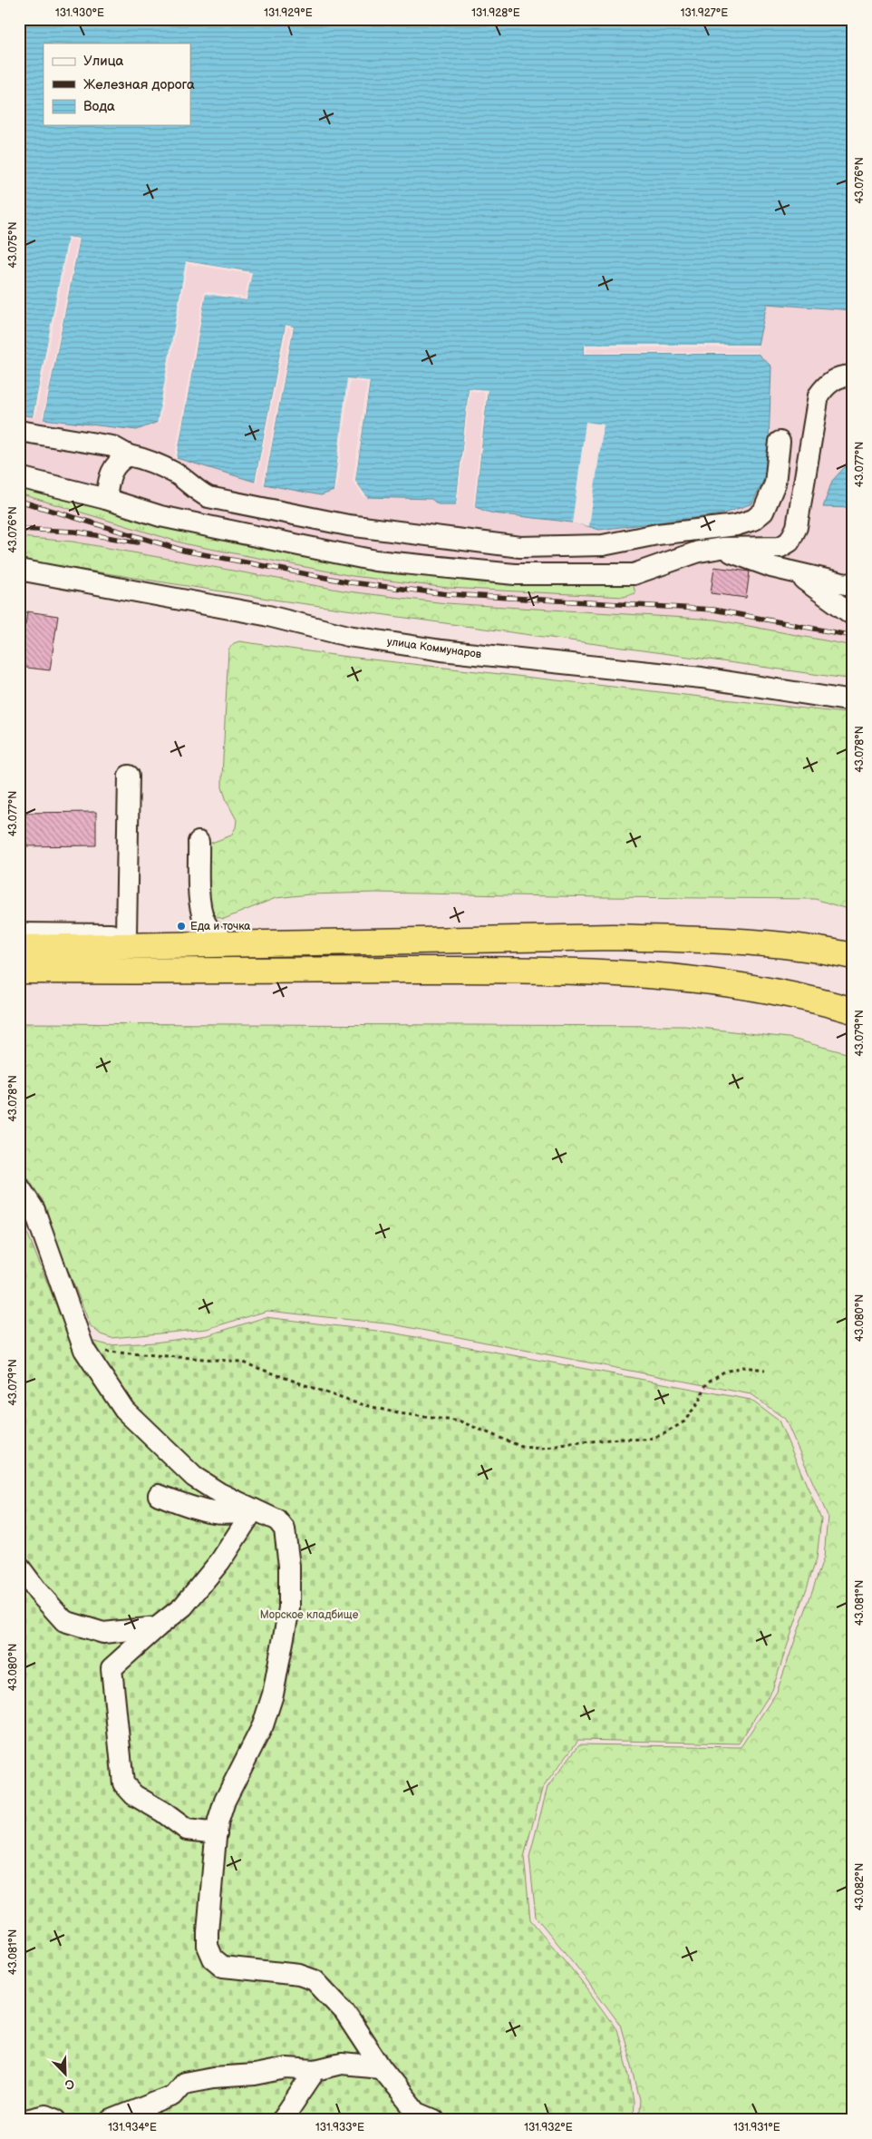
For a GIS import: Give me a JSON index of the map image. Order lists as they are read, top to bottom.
{
  "streets": {
    "street": ["улица Коммунаров"]
  },
  "parks": ["Морское кладбище"],
  "places": ["Еда и точка"],
  "legend": ["Улица", "Железная дорога", "Вода"],
  "north": "bottom right",
  "coordinates": [
    "131.930°E",
    "131.929°E",
    "131.928°E",
    "131.927°E",
    "43.076°N",
    "43.075°N",
    "43.077°N",
    "43.078°N",
    "43.079°N",
    "43.080°N",
    "43.081°N",
    "43.082°N",
    "131.934°E",
    "131.933°E",
    "131.932°E",
    "131.931°E"
  ]
}
